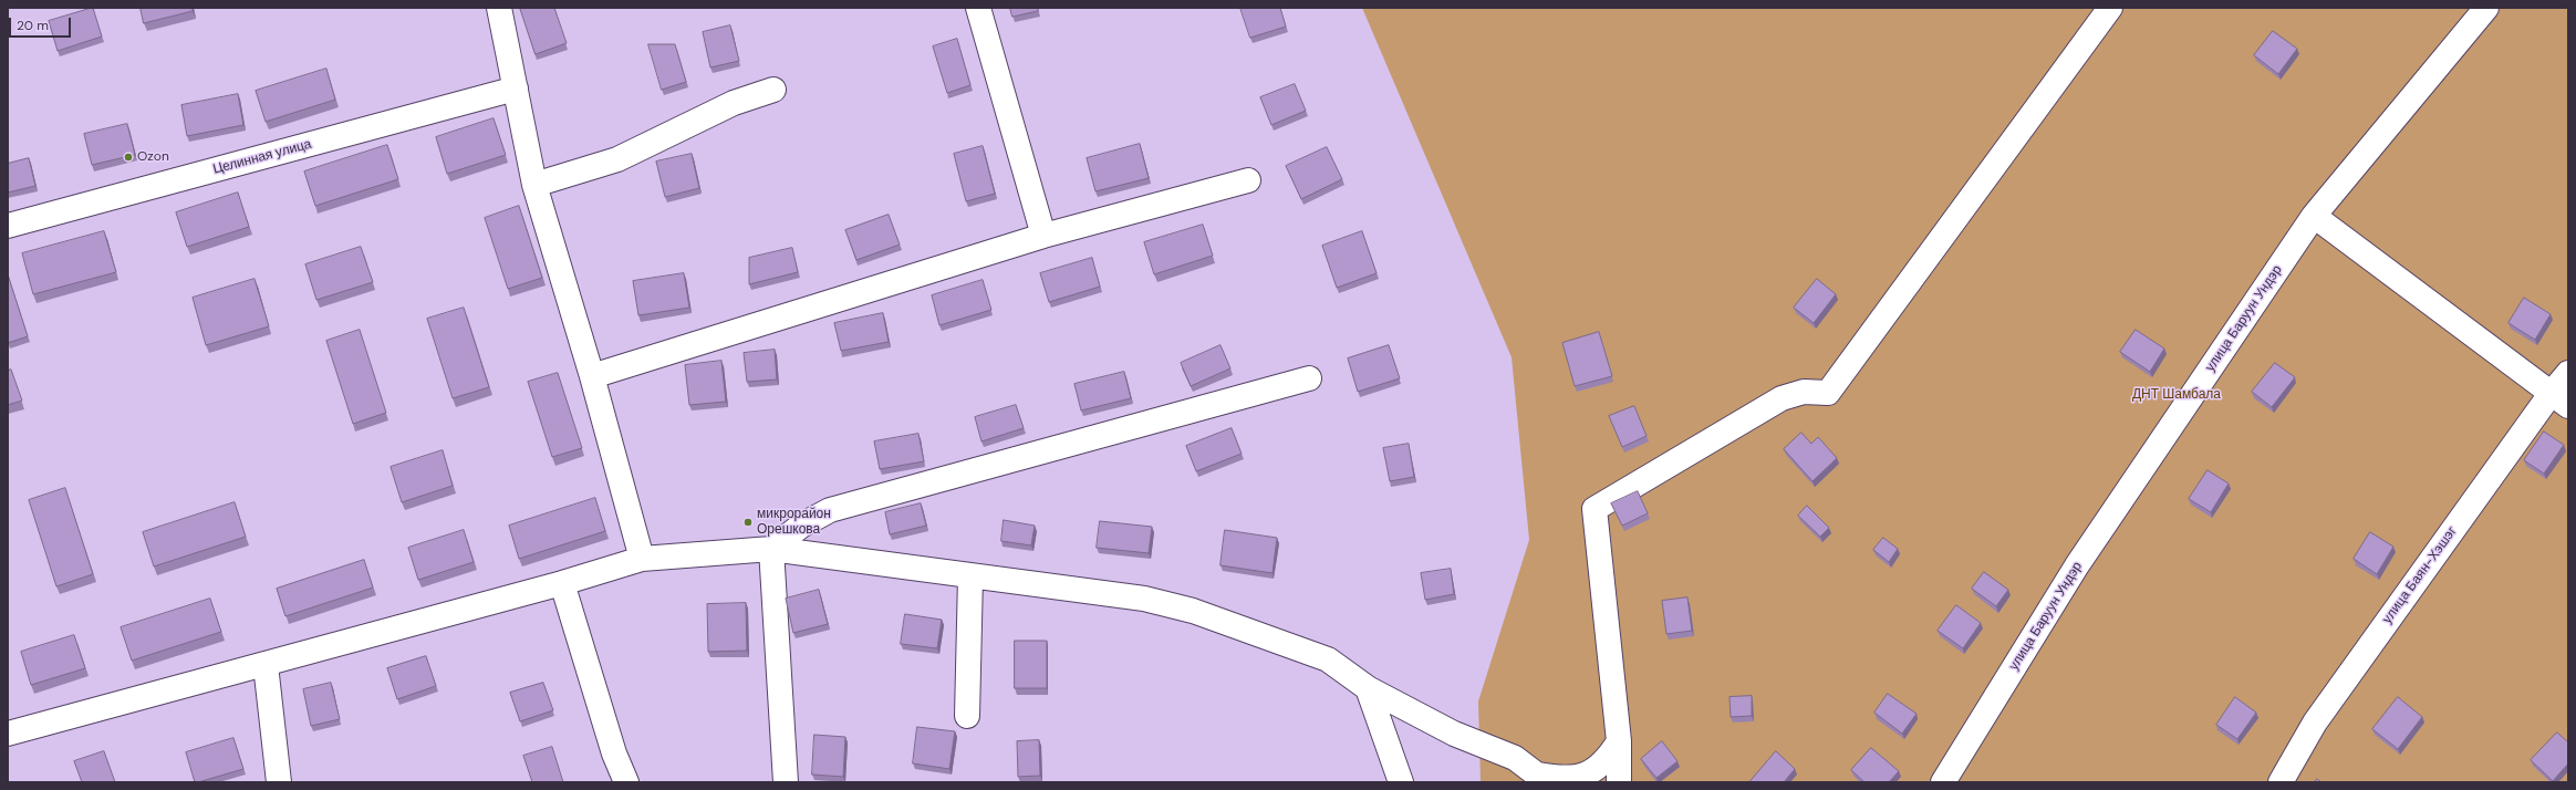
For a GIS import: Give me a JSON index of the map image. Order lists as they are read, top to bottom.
{
  "streets": {
    "street": ["Целинная улица", "улица Баруун Ундэр", "улица Баян-Хэшэг"]
  },
  "parks": ["ДНТ Шамбала"],
  "places": ["Ozon", "микрорайон Орешкова"],
  "scale_bar": "20 m"
}
